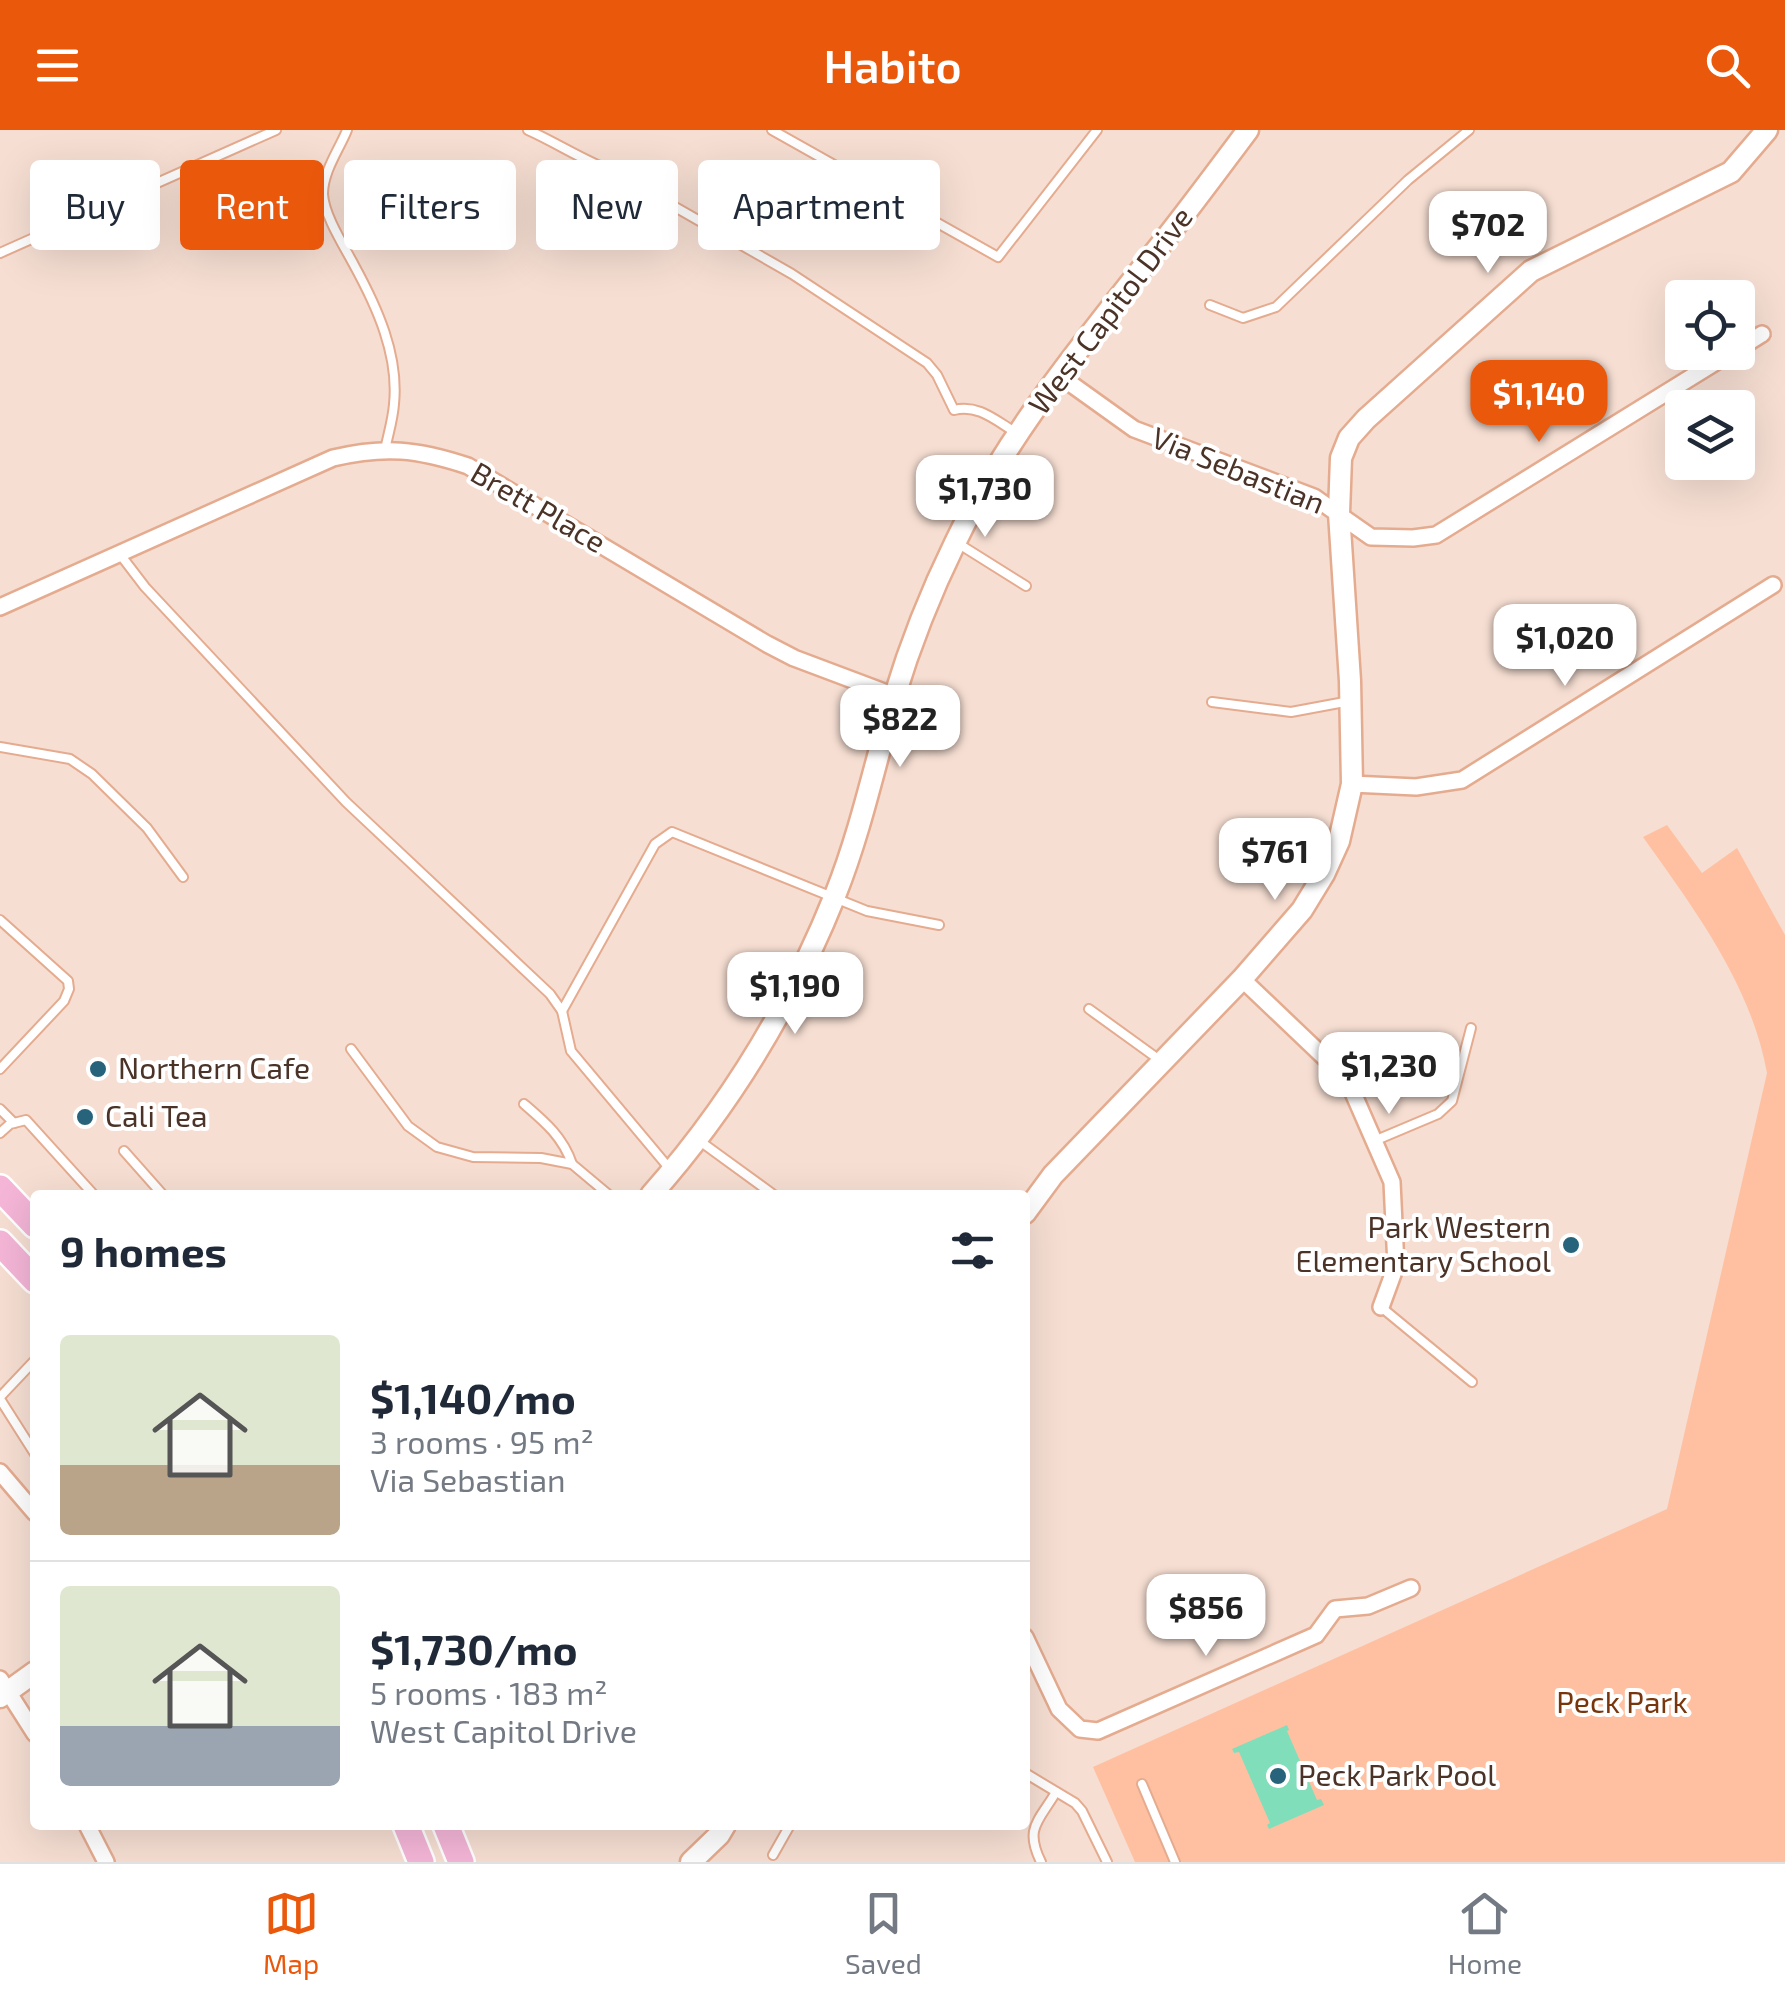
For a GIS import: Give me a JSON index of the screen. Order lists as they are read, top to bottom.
{
  "streets": {
    "street": ["West Capitol Drive", "Via Sebastian", "Brett Place"]
  },
  "crossings": [
    ["West Capitol Drive", "Via Sebastian"],
    ["West Capitol Drive", "Brett Place"]
  ],
  "parks": ["Peck Park"],
  "places": [
    "Northern Cafe",
    "Cali Tea",
    "Park Western Elementary School",
    "Peck Park Pool"
  ],
  "page": {
    "header": "Habito",
    "chip": [
      "Buy",
      "Rent",
      "Filters",
      "New",
      "Apartment"
    ],
    "price": [
      "$702",
      "$1,140",
      "$1,730",
      "$1,020",
      "$822",
      "$761",
      "$1,190",
      "$1,230",
      "$856"
    ],
    "heading": "9 homes",
    "list": [
      {
        "name": "$1,140/mo",
        "note": "3 rooms · 95 m² · Via Sebastian"
      },
      {
        "name": "$1,730/mo",
        "note": "5 rooms · 183 m² · West Capitol Drive"
      }
    ],
    "tabs": ["Map", "Saved", "Home"]
  }
}
